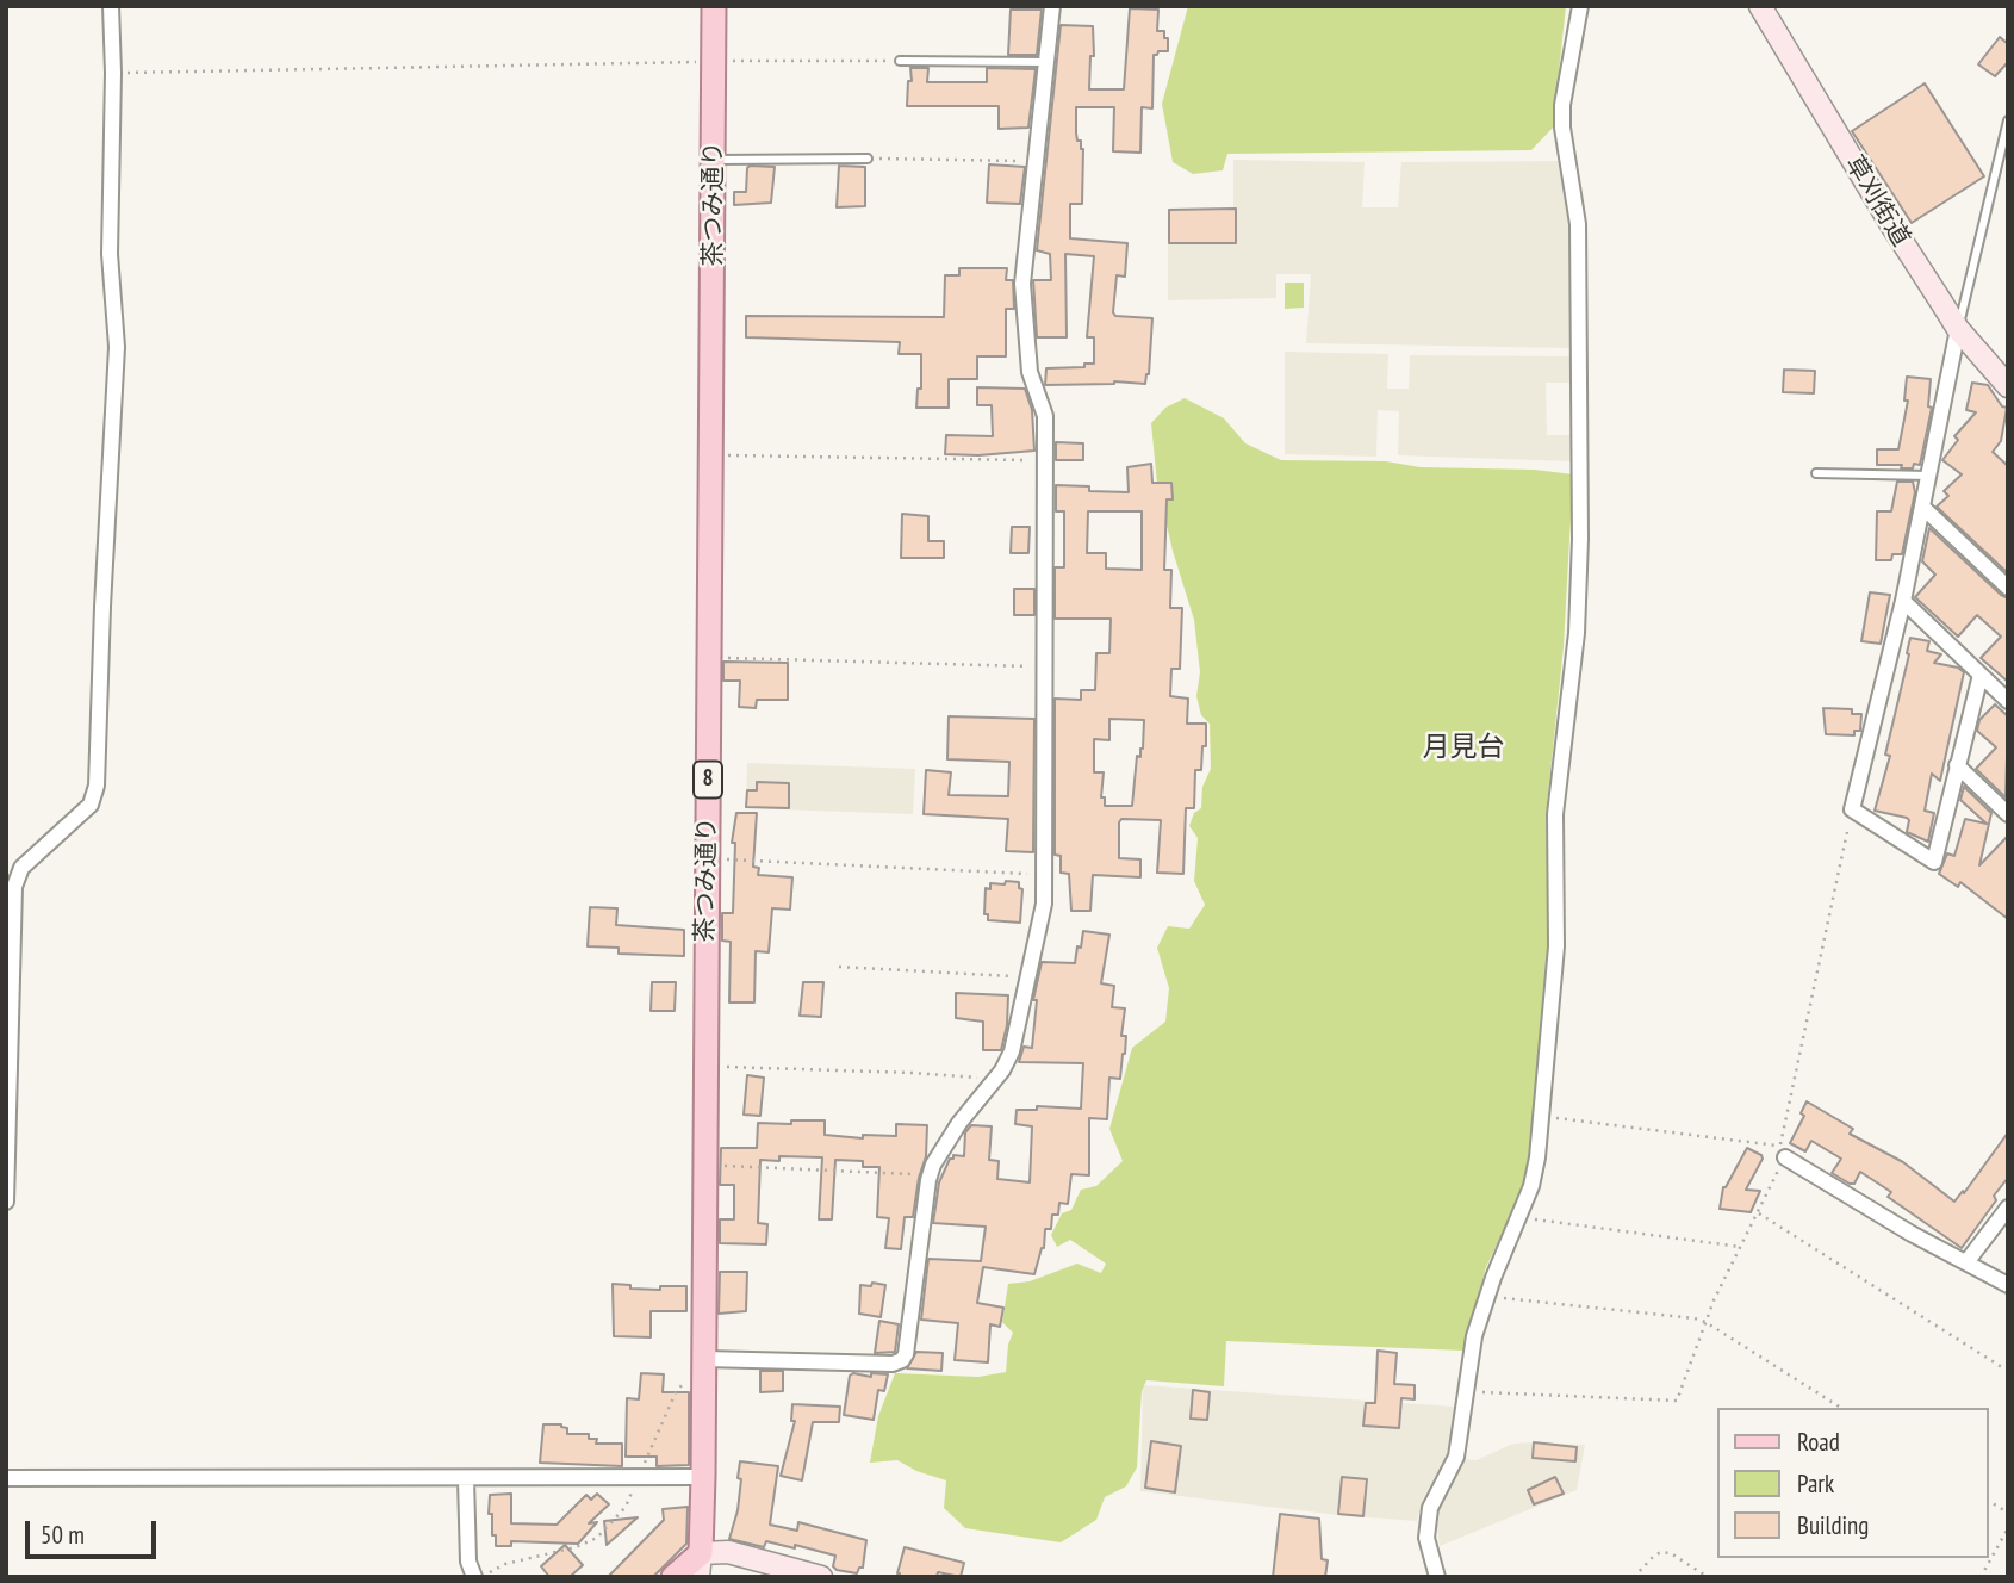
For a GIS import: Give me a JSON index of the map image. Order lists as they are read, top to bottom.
{
  "streets": {
    "main road": ["茶つみ通り", "8"],
    "street": ["草刈街道"]
  },
  "districts": ["月見台"],
  "legend": ["Road", "Park", "Building"],
  "scale_bar": "50 m"
}
